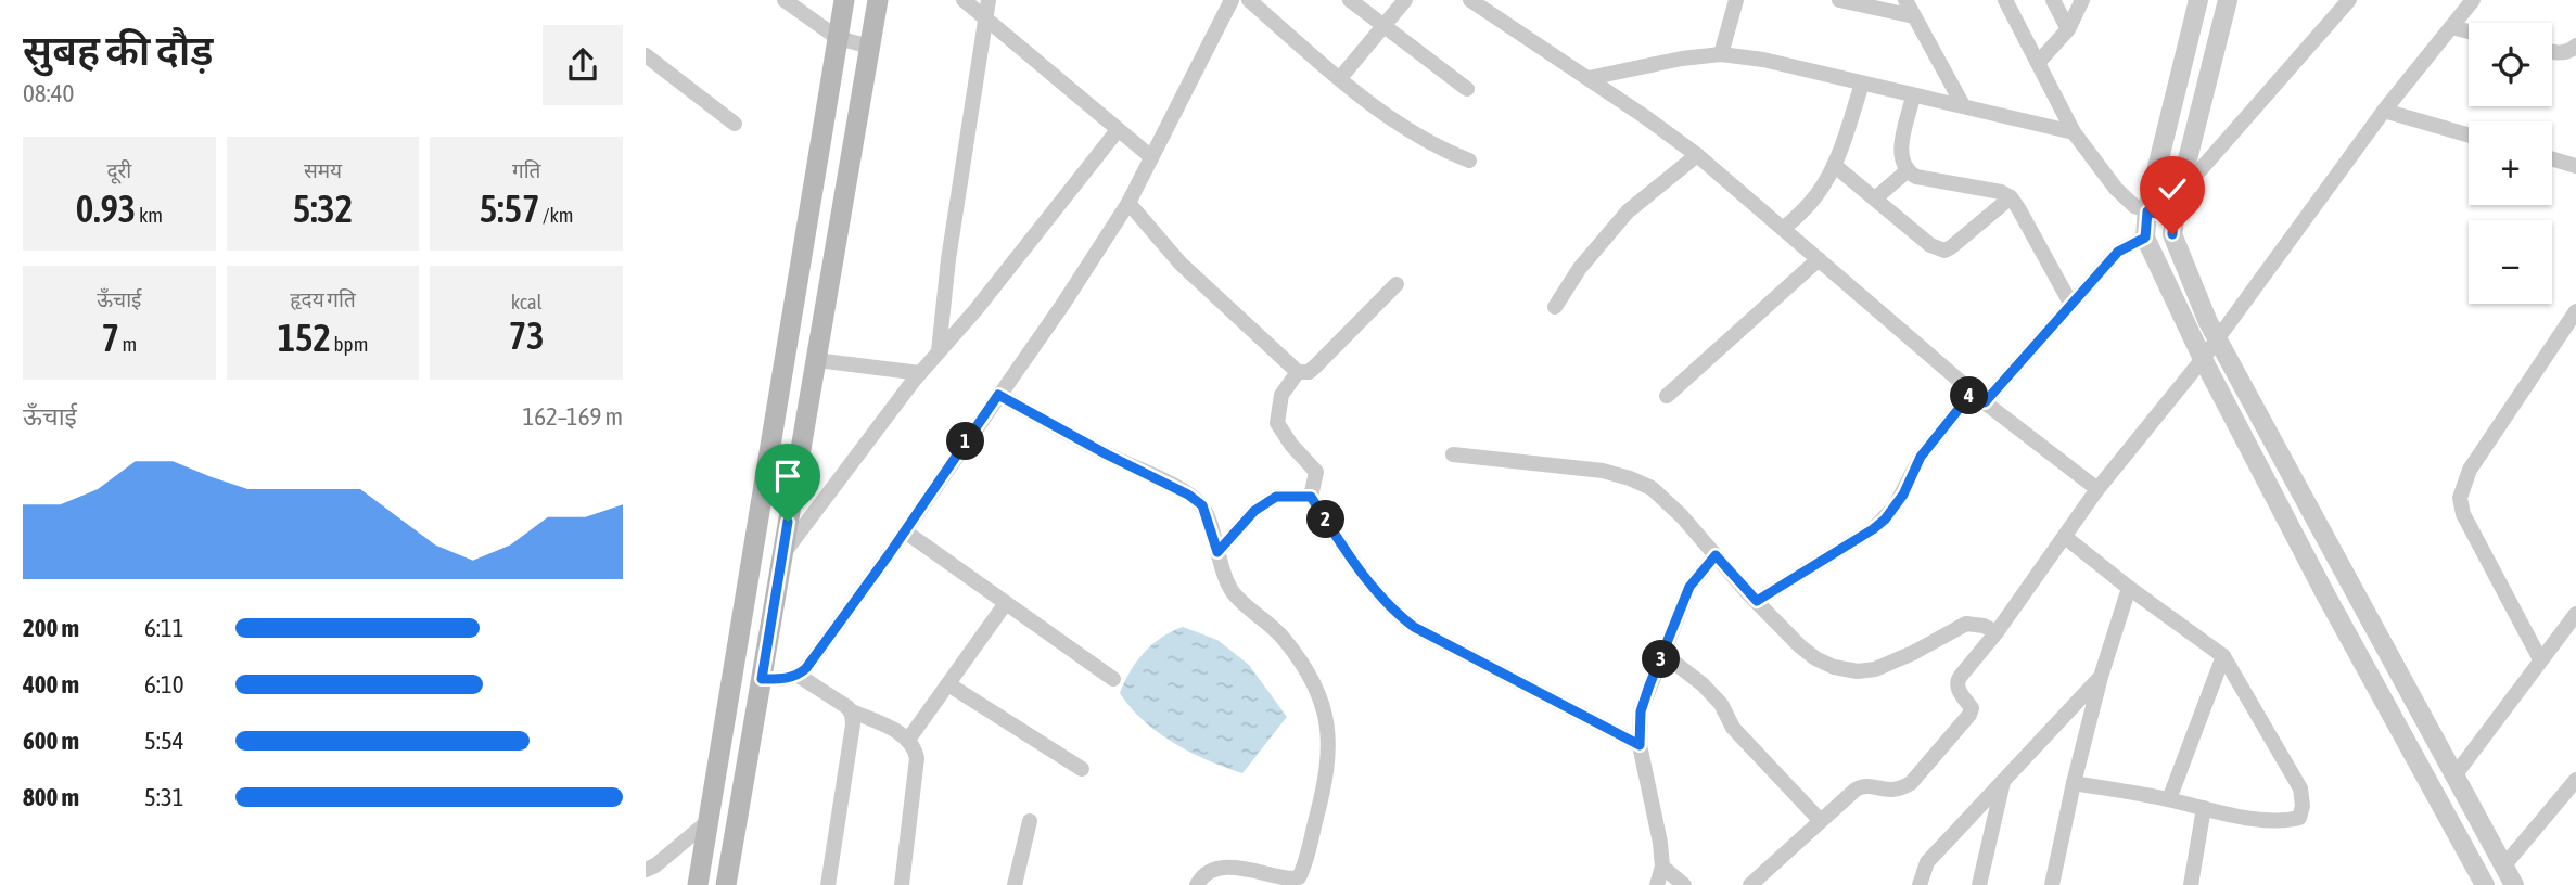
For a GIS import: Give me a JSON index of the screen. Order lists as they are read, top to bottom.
{
  "page": {
    "heading": ["सुबह की दौड़", "08:40"],
    "map_buttons": ["+", "−"],
    "stats": [
      ["दूरी", "0.93 km"],
      ["समय", "5:32"],
      ["गति", "5:57 /km"],
      ["ऊँचाई", "7 m"],
      ["हृदय गति", "152 bpm"],
      ["kcal", "73"]
    ],
    "pins": [
      "4",
      "1",
      "2",
      "3"
    ],
    "chart": ["ऊँचाई", "162–169 m"],
    "list": [
      {
        "name": "200 m",
        "note": "6:11"
      },
      {
        "name": "400 m",
        "note": "6:10"
      },
      {
        "name": "600 m",
        "note": "5:54"
      },
      {
        "name": "800 m",
        "note": "5:31"
      }
    ]
  }
}
